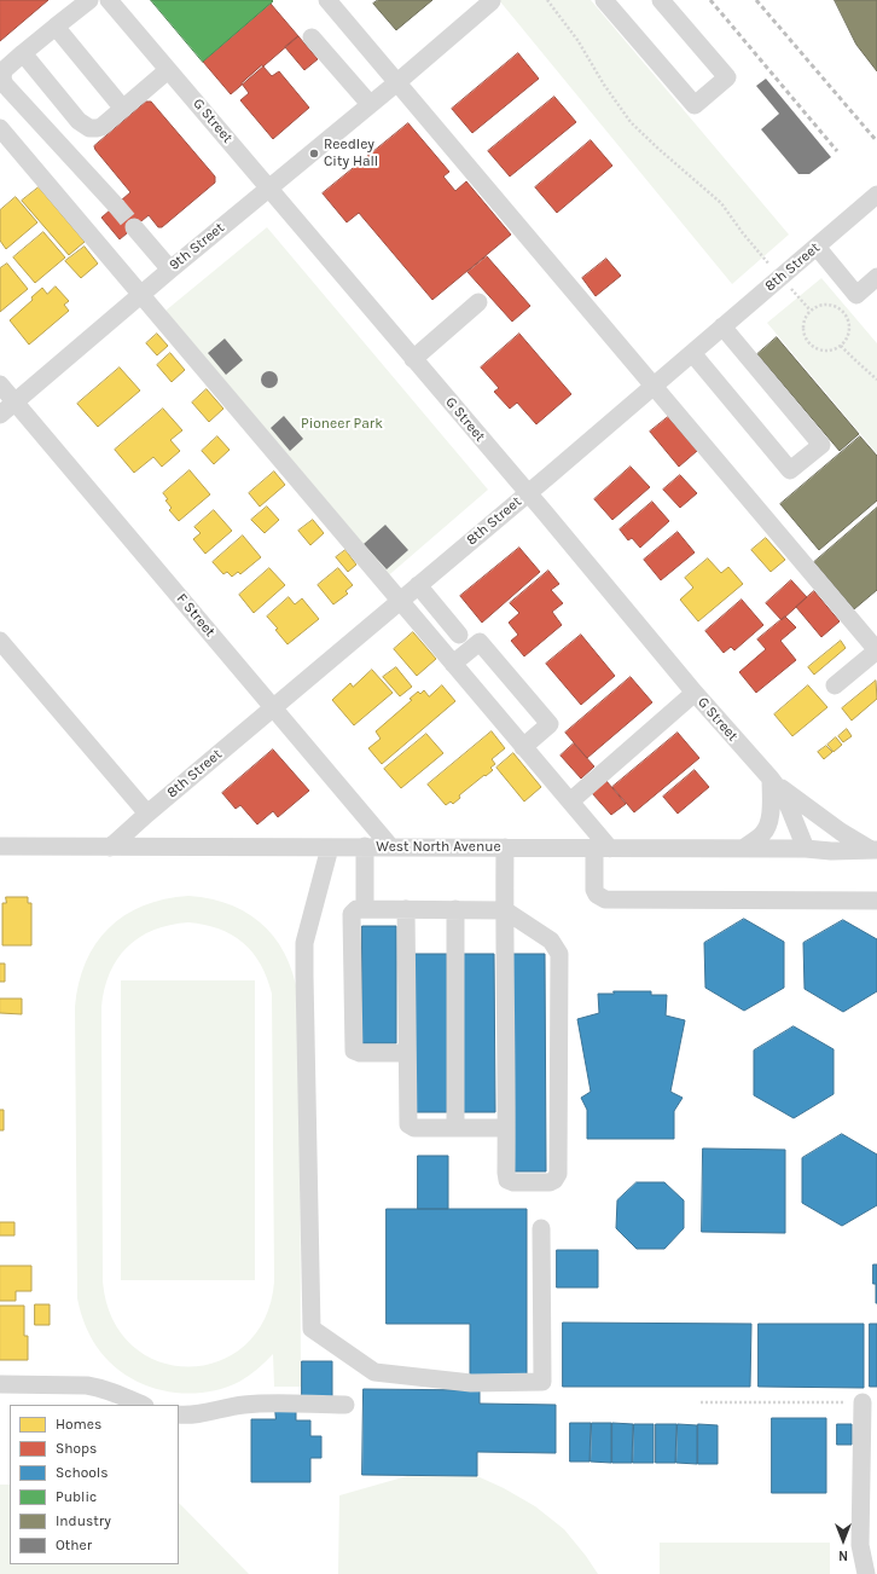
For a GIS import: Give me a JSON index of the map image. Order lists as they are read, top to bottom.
{
  "streets": {
    "street": [
      "G Street",
      "9th Street",
      "8th Street",
      "F Street",
      "West North Avenue"
    ]
  },
  "crossings": [
    ["G Street", "9th Street"],
    ["G Street", "8th Street"],
    ["G Street", "West North Avenue"],
    ["9th Street", "F Street"],
    ["8th Street", "F Street"],
    ["8th Street", "West North Avenue"],
    ["F Street", "West North Avenue"]
  ],
  "parks": ["Pioneer Park"],
  "places": ["Reedley City Hall"],
  "legend": [
    "Homes",
    "Shops",
    "Schools",
    "Public",
    "Industry",
    "Other"
  ],
  "north": "bottom"
}
